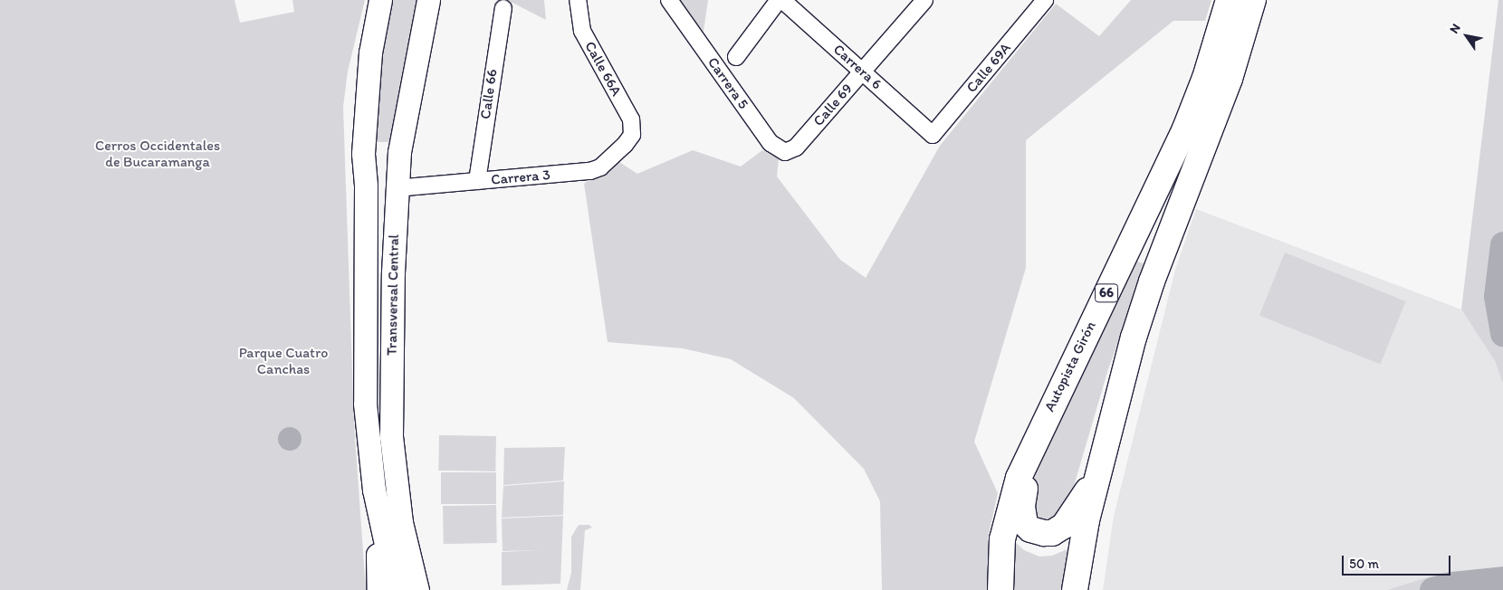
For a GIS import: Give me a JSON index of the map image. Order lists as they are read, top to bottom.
{
  "streets": {
    "highway": ["66", "Autopista Girón"],
    "main road": ["Transversal Central"],
    "street": [
      "Carrera 6",
      "Calle 69A",
      "Calle 66A",
      "Carrera 5",
      "Calle 66",
      "Calle 69",
      "Carrera 3"
    ]
  },
  "crossings": [
    ["Carrera 6", "Calle 69A"],
    ["Carrera 6", "Calle 69"],
    ["Calle 66A", "Carrera 3"],
    ["Carrera 5", "Calle 69"],
    ["Calle 66", "Carrera 3"],
    ["Carrera 3", "Transversal Central"]
  ],
  "parks": ["Cerros Occidentales de Bucaramanga", "Parque Cuatro Canchas"],
  "scale_bar": "50 m",
  "north": "top left"
}
